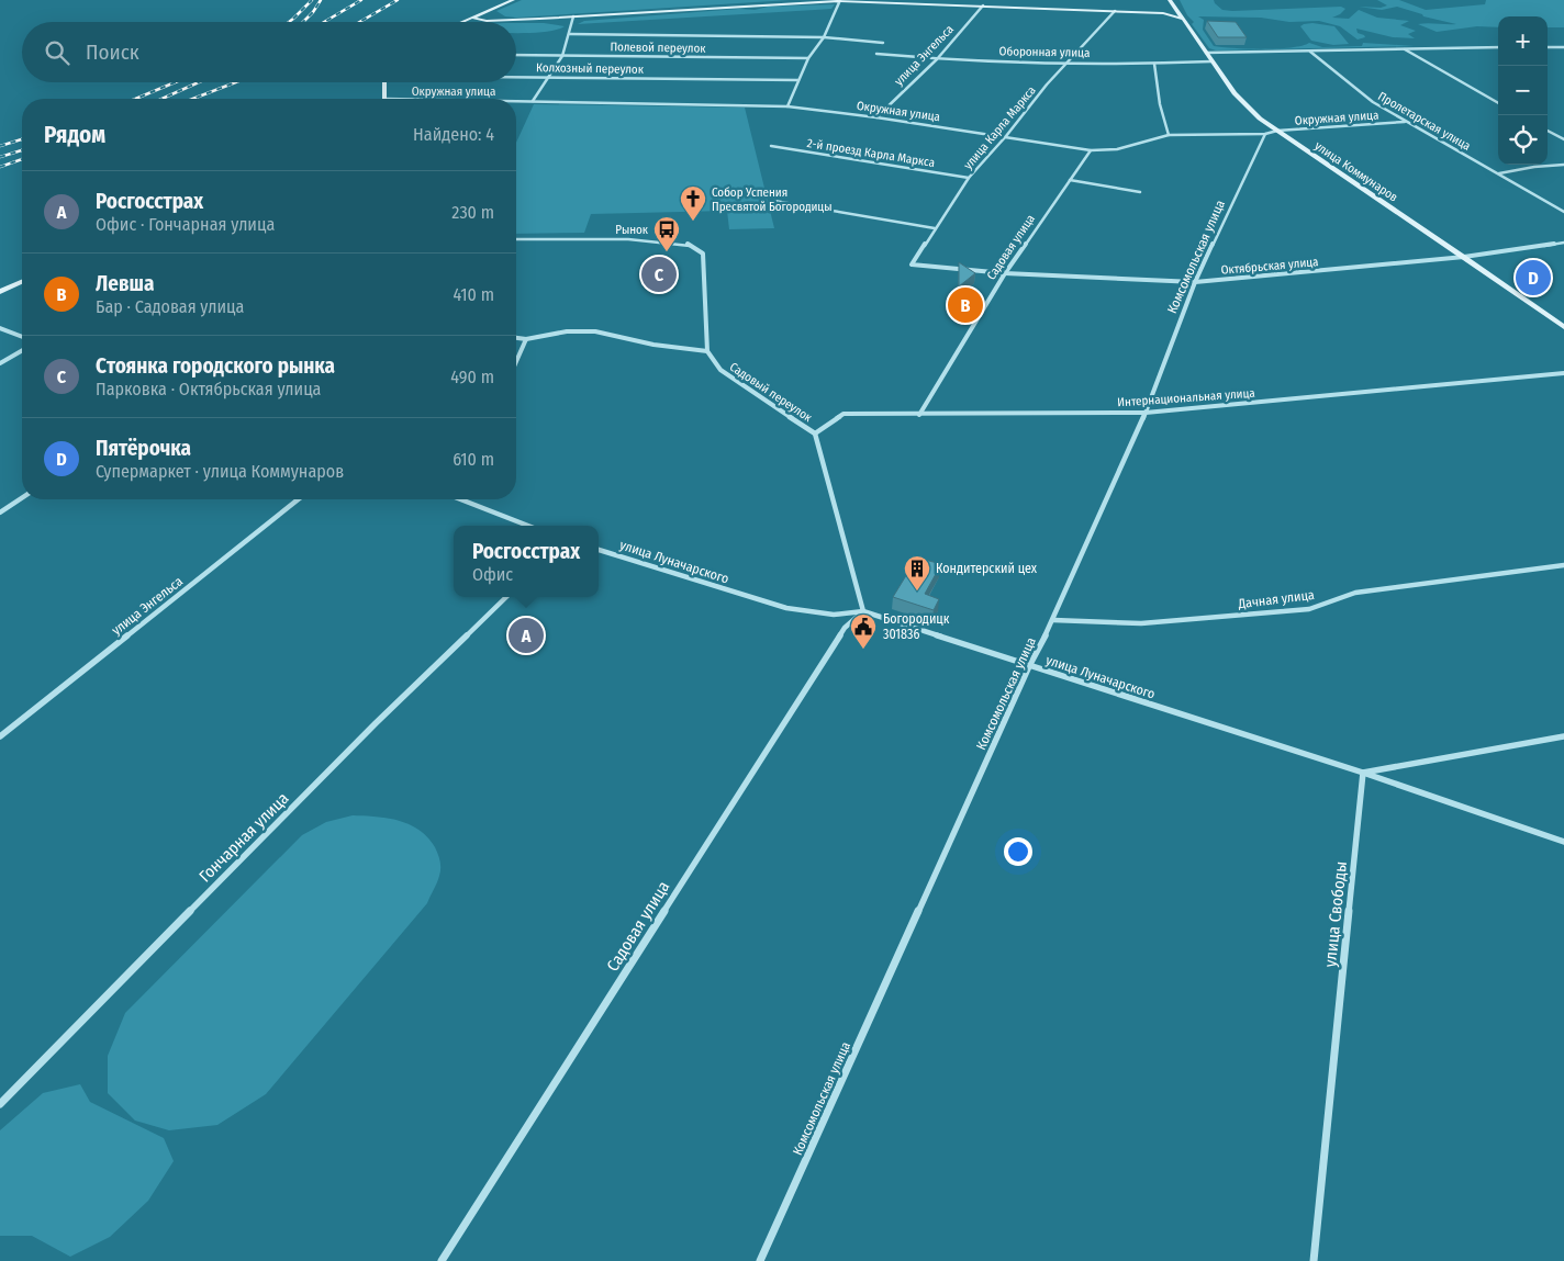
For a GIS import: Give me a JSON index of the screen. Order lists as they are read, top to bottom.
{
  "streets": {
    "street": [
      "Полевой переулок",
      "Оборонная улица",
      "улица Энгельса",
      "Колхозный переулок",
      "Окружная улица",
      "Пролетарская улица",
      "улица Карла Маркса",
      "2-й проезд Карла Маркса",
      "улица Коммунаров",
      "Садовая улица",
      "Комсомольская улица",
      "Октябрьская улица",
      "Садовый переулок",
      "Интернациональная улица",
      "улица Луначарского",
      "Дачная улица",
      "Гончарная улица",
      "улица Свободы"
    ]
  },
  "crossings": [
    ["Оборонная улица", "улица Энгельса"],
    ["Оборонная улица", "улица Карла Маркса"],
    ["Оборонная улица", "улица Коммунаров"],
    ["улица Энгельса", "Окружная улица"],
    ["Окружная улица", "Пролетарская улица"],
    ["Окружная улица", "улица Карла Маркса"],
    ["Окружная улица", "улица Коммунаров"],
    ["Окружная улица", "Садовая улица"],
    ["Окружная улица", "Комсомольская улица"],
    ["улица Карла Маркса", "2-й проезд Карла Маркса"],
    ["улица Карла Маркса", "Октябрьская улица"],
    ["улица Коммунаров", "Октябрьская улица"],
    ["Садовая улица", "Октябрьская улица"],
    ["Садовая улица", "Садовый переулок"],
    ["Садовая улица", "Интернациональная улица"],
    ["Садовая улица", "улица Луначарского"],
    ["Комсомольская улица", "Октябрьская улица"],
    ["Комсомольская улица", "Интернациональная улица"],
    ["Комсомольская улица", "улица Луначарского"],
    ["Комсомольская улица", "Дачная улица"],
    ["Садовый переулок", "Интернациональная улица"],
    ["Садовый переулок", "улица Луначарского"],
    ["улица Луначарского", "улица Свободы"]
  ],
  "places": {
    "church": ["Собор Успения Пресвятой Богородицы"],
    "bus stop": ["Рынок"],
    "building": ["Кондитерский цех"],
    "public building": ["Богородицк 301836"]
  },
  "page": {
    "map_buttons": ["+", "−"],
    "search": "Поиск",
    "heading": ["Рядом", "Найдено: 4"],
    "list": [
      {
        "mark": "A",
        "name": "Росгосстрах",
        "note": "Офис · Гончарная улица",
        "value": "230 m"
      },
      {
        "mark": "B",
        "name": "Левша",
        "note": "Бар · Садовая улица",
        "value": "410 m"
      },
      {
        "mark": "C",
        "name": "Cтоянка городского рынка",
        "note": "Парковка · Октябрьская улица",
        "value": "490 m"
      },
      {
        "mark": "D",
        "name": "Пятёрочка",
        "note": "Супермаркет · улица Коммунаров",
        "value": "610 m"
      }
    ],
    "pins": [
      "C",
      "D",
      "B",
      "A"
    ],
    "popup": ["Росгосстрах", "Офис"]
  }
}
